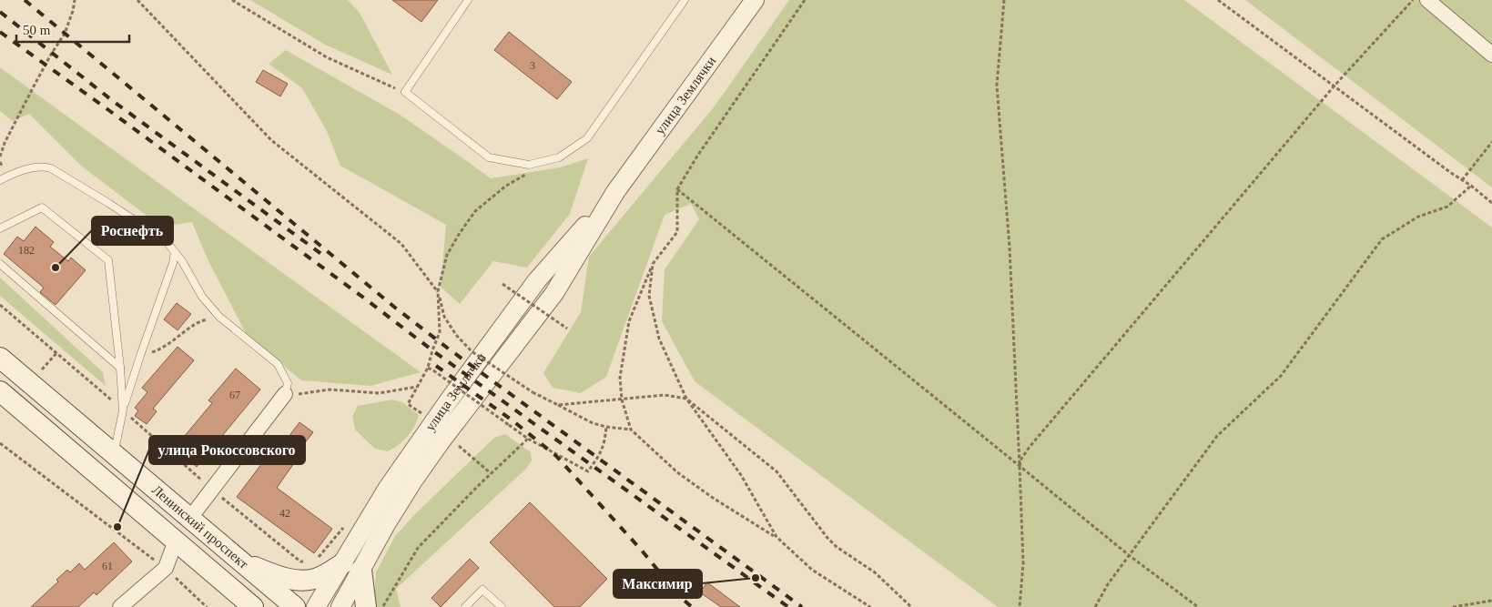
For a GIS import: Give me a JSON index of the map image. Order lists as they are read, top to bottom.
{
  "streets": {
    "main road": ["Ленинский проспект"],
    "street": ["улица Землячки"]
  },
  "places": ["Роснефть", "улица Рокоссовского", "Максимир"],
  "house_numbers": [
    "3",
    "182",
    "67",
    "42",
    "61"
  ],
  "scale_bar": "50 m"
}
